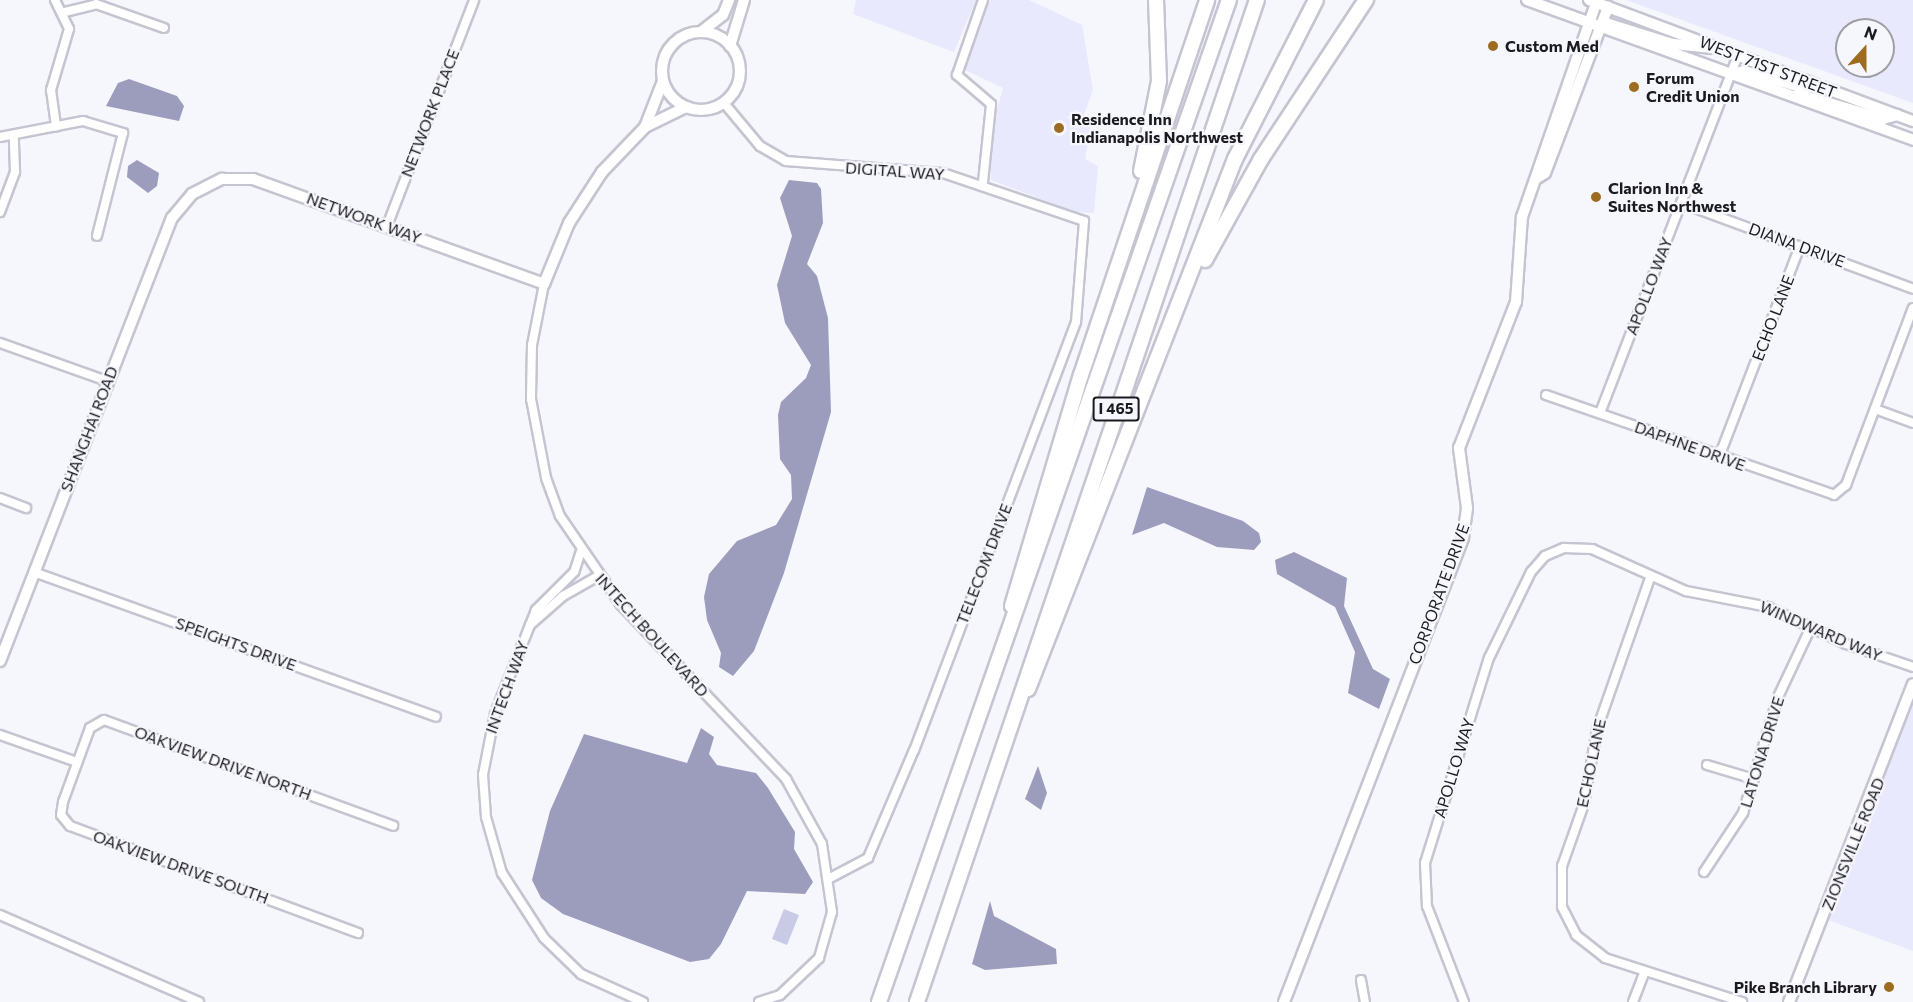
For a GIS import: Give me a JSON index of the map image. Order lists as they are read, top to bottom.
{
  "streets": {
    "highway": ["I 465"],
    "street": [
      "WEST 71ST STREET",
      "NETWORK PLACE",
      "DIGITAL WAY",
      "NETWORK WAY",
      "DIANA DRIVE",
      "APOLLO WAY",
      "ECHO LANE",
      "SHANGHAI ROAD",
      "DAPHNE DRIVE",
      "TELECOM DRIVE",
      "CORPORATE DRIVE",
      "WINDWARD WAY",
      "INTECH BOULEVARD",
      "SPEIGHTS DRIVE",
      "INTECH WAY",
      "LATONA DRIVE",
      "OAKVIEW DRIVE NORTH",
      "ZIONSVILLE ROAD",
      "OAKVIEW DRIVE SOUTH"
    ]
  },
  "crossings": [
    ["WEST 71ST STREET", "APOLLO WAY"],
    ["WEST 71ST STREET", "CORPORATE DRIVE"],
    ["NETWORK PLACE", "NETWORK WAY"],
    ["DIGITAL WAY", "TELECOM DRIVE"],
    ["DIGITAL WAY", "INTECH BOULEVARD"],
    ["NETWORK WAY", "SHANGHAI ROAD"],
    ["NETWORK WAY", "INTECH BOULEVARD"],
    ["DIANA DRIVE", "APOLLO WAY"],
    ["DIANA DRIVE", "ECHO LANE"],
    ["APOLLO WAY", "DAPHNE DRIVE"],
    ["APOLLO WAY", "WINDWARD WAY"],
    ["ECHO LANE", "DAPHNE DRIVE"],
    ["ECHO LANE", "WINDWARD WAY"],
    ["SHANGHAI ROAD", "SPEIGHTS DRIVE"],
    ["TELECOM DRIVE", "INTECH BOULEVARD"],
    ["WINDWARD WAY", "LATONA DRIVE"],
    ["INTECH BOULEVARD", "INTECH WAY"],
    ["OAKVIEW DRIVE NORTH", "OAKVIEW DRIVE SOUTH"]
  ],
  "places": [
    "Custom Med",
    "Forum Credit Union",
    "Residence Inn Indianapolis Northwest",
    "Clarion Inn & Suites Northwest",
    "Pike Branch Library"
  ],
  "north": "top"
}
